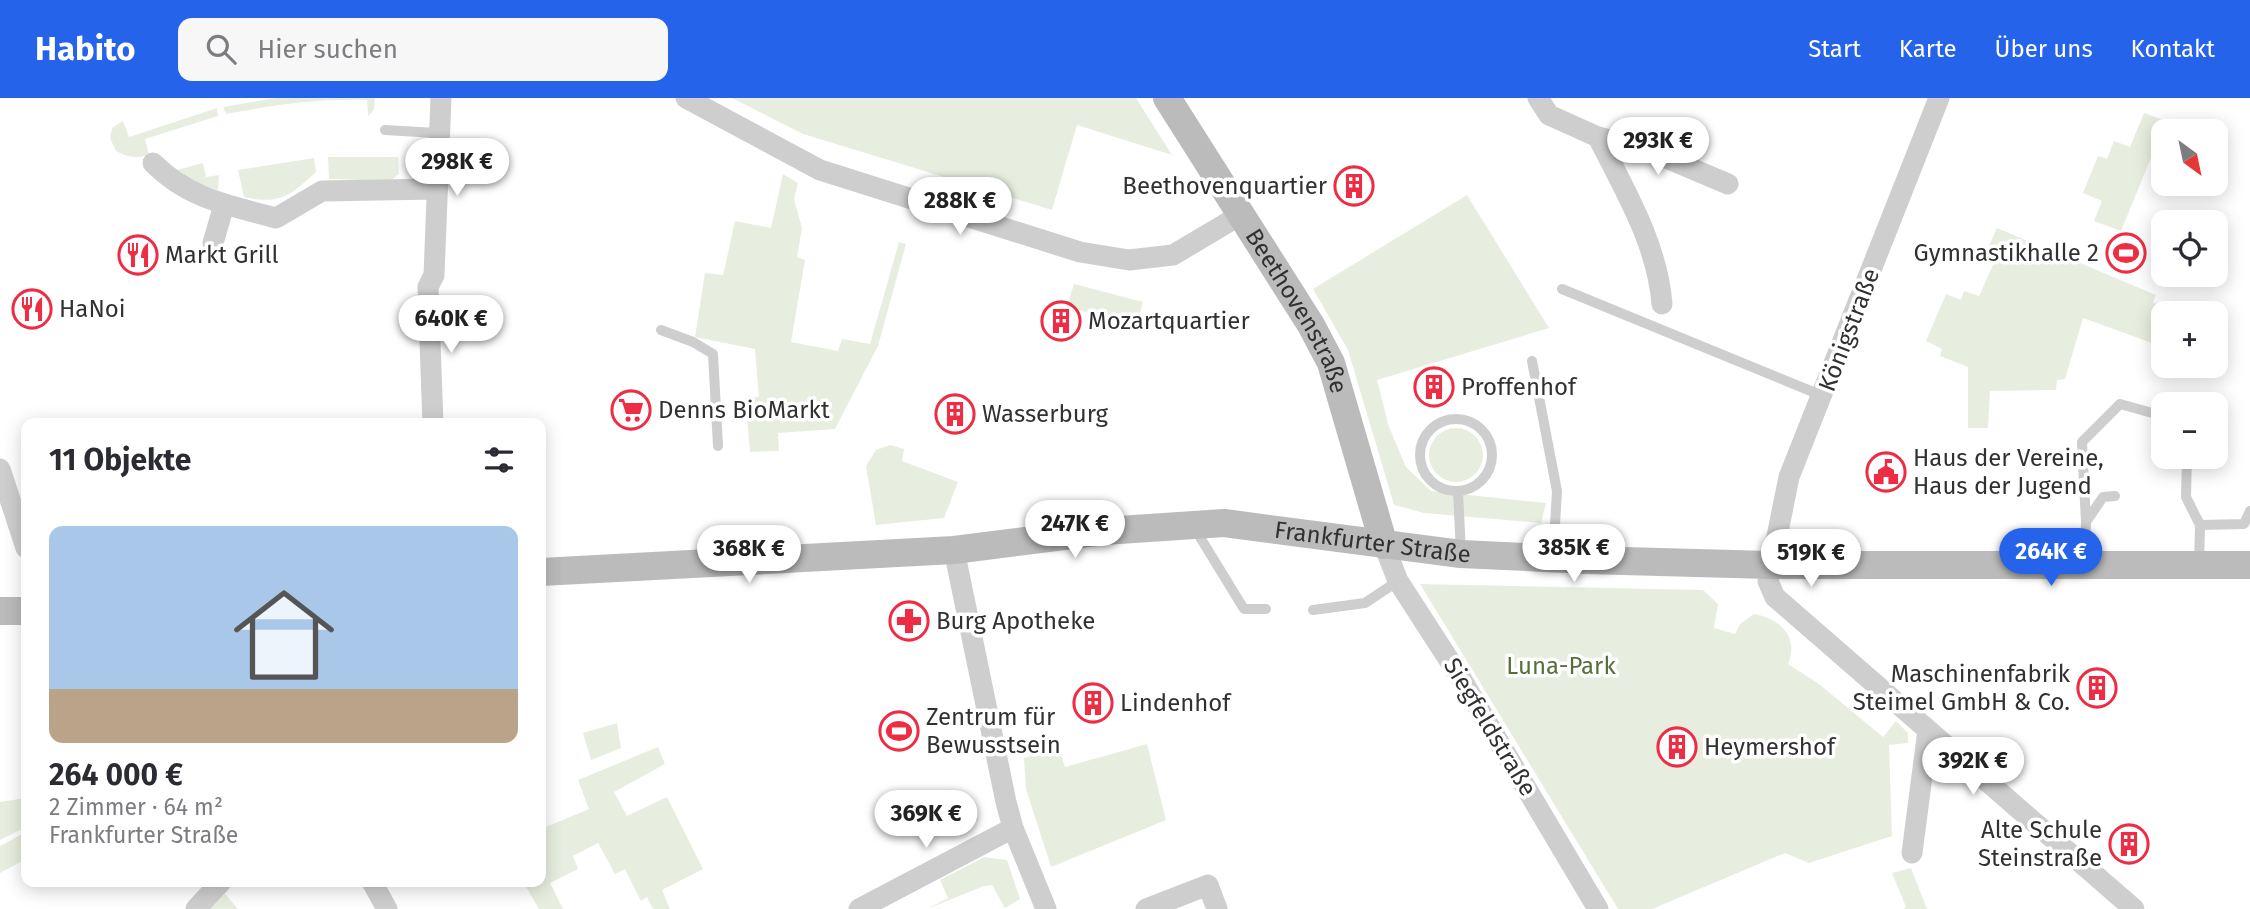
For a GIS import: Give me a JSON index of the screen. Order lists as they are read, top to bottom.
{
  "streets": {
    "main road": ["Beethovenstraße", "Frankfurter Straße"],
    "street": ["Königstraße", "Siegfeldstraße"]
  },
  "crossings": [
    ["Beethovenstraße", "Frankfurter Straße"],
    ["Beethovenstraße", "Siegfeldstraße"],
    ["Königstraße", "Frankfurter Straße"],
    ["Frankfurter Straße", "Siegfeldstraße"]
  ],
  "parks": ["Luna-Park"],
  "places": {
    "building": [
      "Beethovenquartier",
      "Mozartquartier",
      "Proffenhof",
      "Wasserburg",
      "Maschinenfabrik Steimel GmbH & Co.",
      "Lindenhof",
      "Heymershof",
      "Alte Schule Steinstraße"
    ],
    "sports": ["Gymnastikhalle 2", "Zentrum für Bewusstsein"],
    "restaurant": ["Markt Grill", "HaNoi"],
    "supermarket": ["Denns BioMarkt"],
    "public building": ["Haus der Vereine, Haus der Jugend"],
    "pharmacy": ["Burg Apotheke"]
  },
  "north": "bottom right",
  "page": {
    "header": "Habito",
    "search": "Hier suchen",
    "nav": [
      "Start",
      "Karte",
      "Über uns",
      "Kontakt"
    ],
    "price": [
      "293K €",
      "298K €",
      "288K €",
      "640K €",
      "247K €",
      "385K €",
      "368K €",
      "264K €",
      "519K €",
      "392K €",
      "369K €"
    ],
    "map_buttons": ["+", "−"],
    "heading": "11 Objekte",
    "list": [
      {
        "name": "264 000 €",
        "note": "2 Zimmer · 64 m² · Frankfurter Straße"
      }
    ]
  }
}
